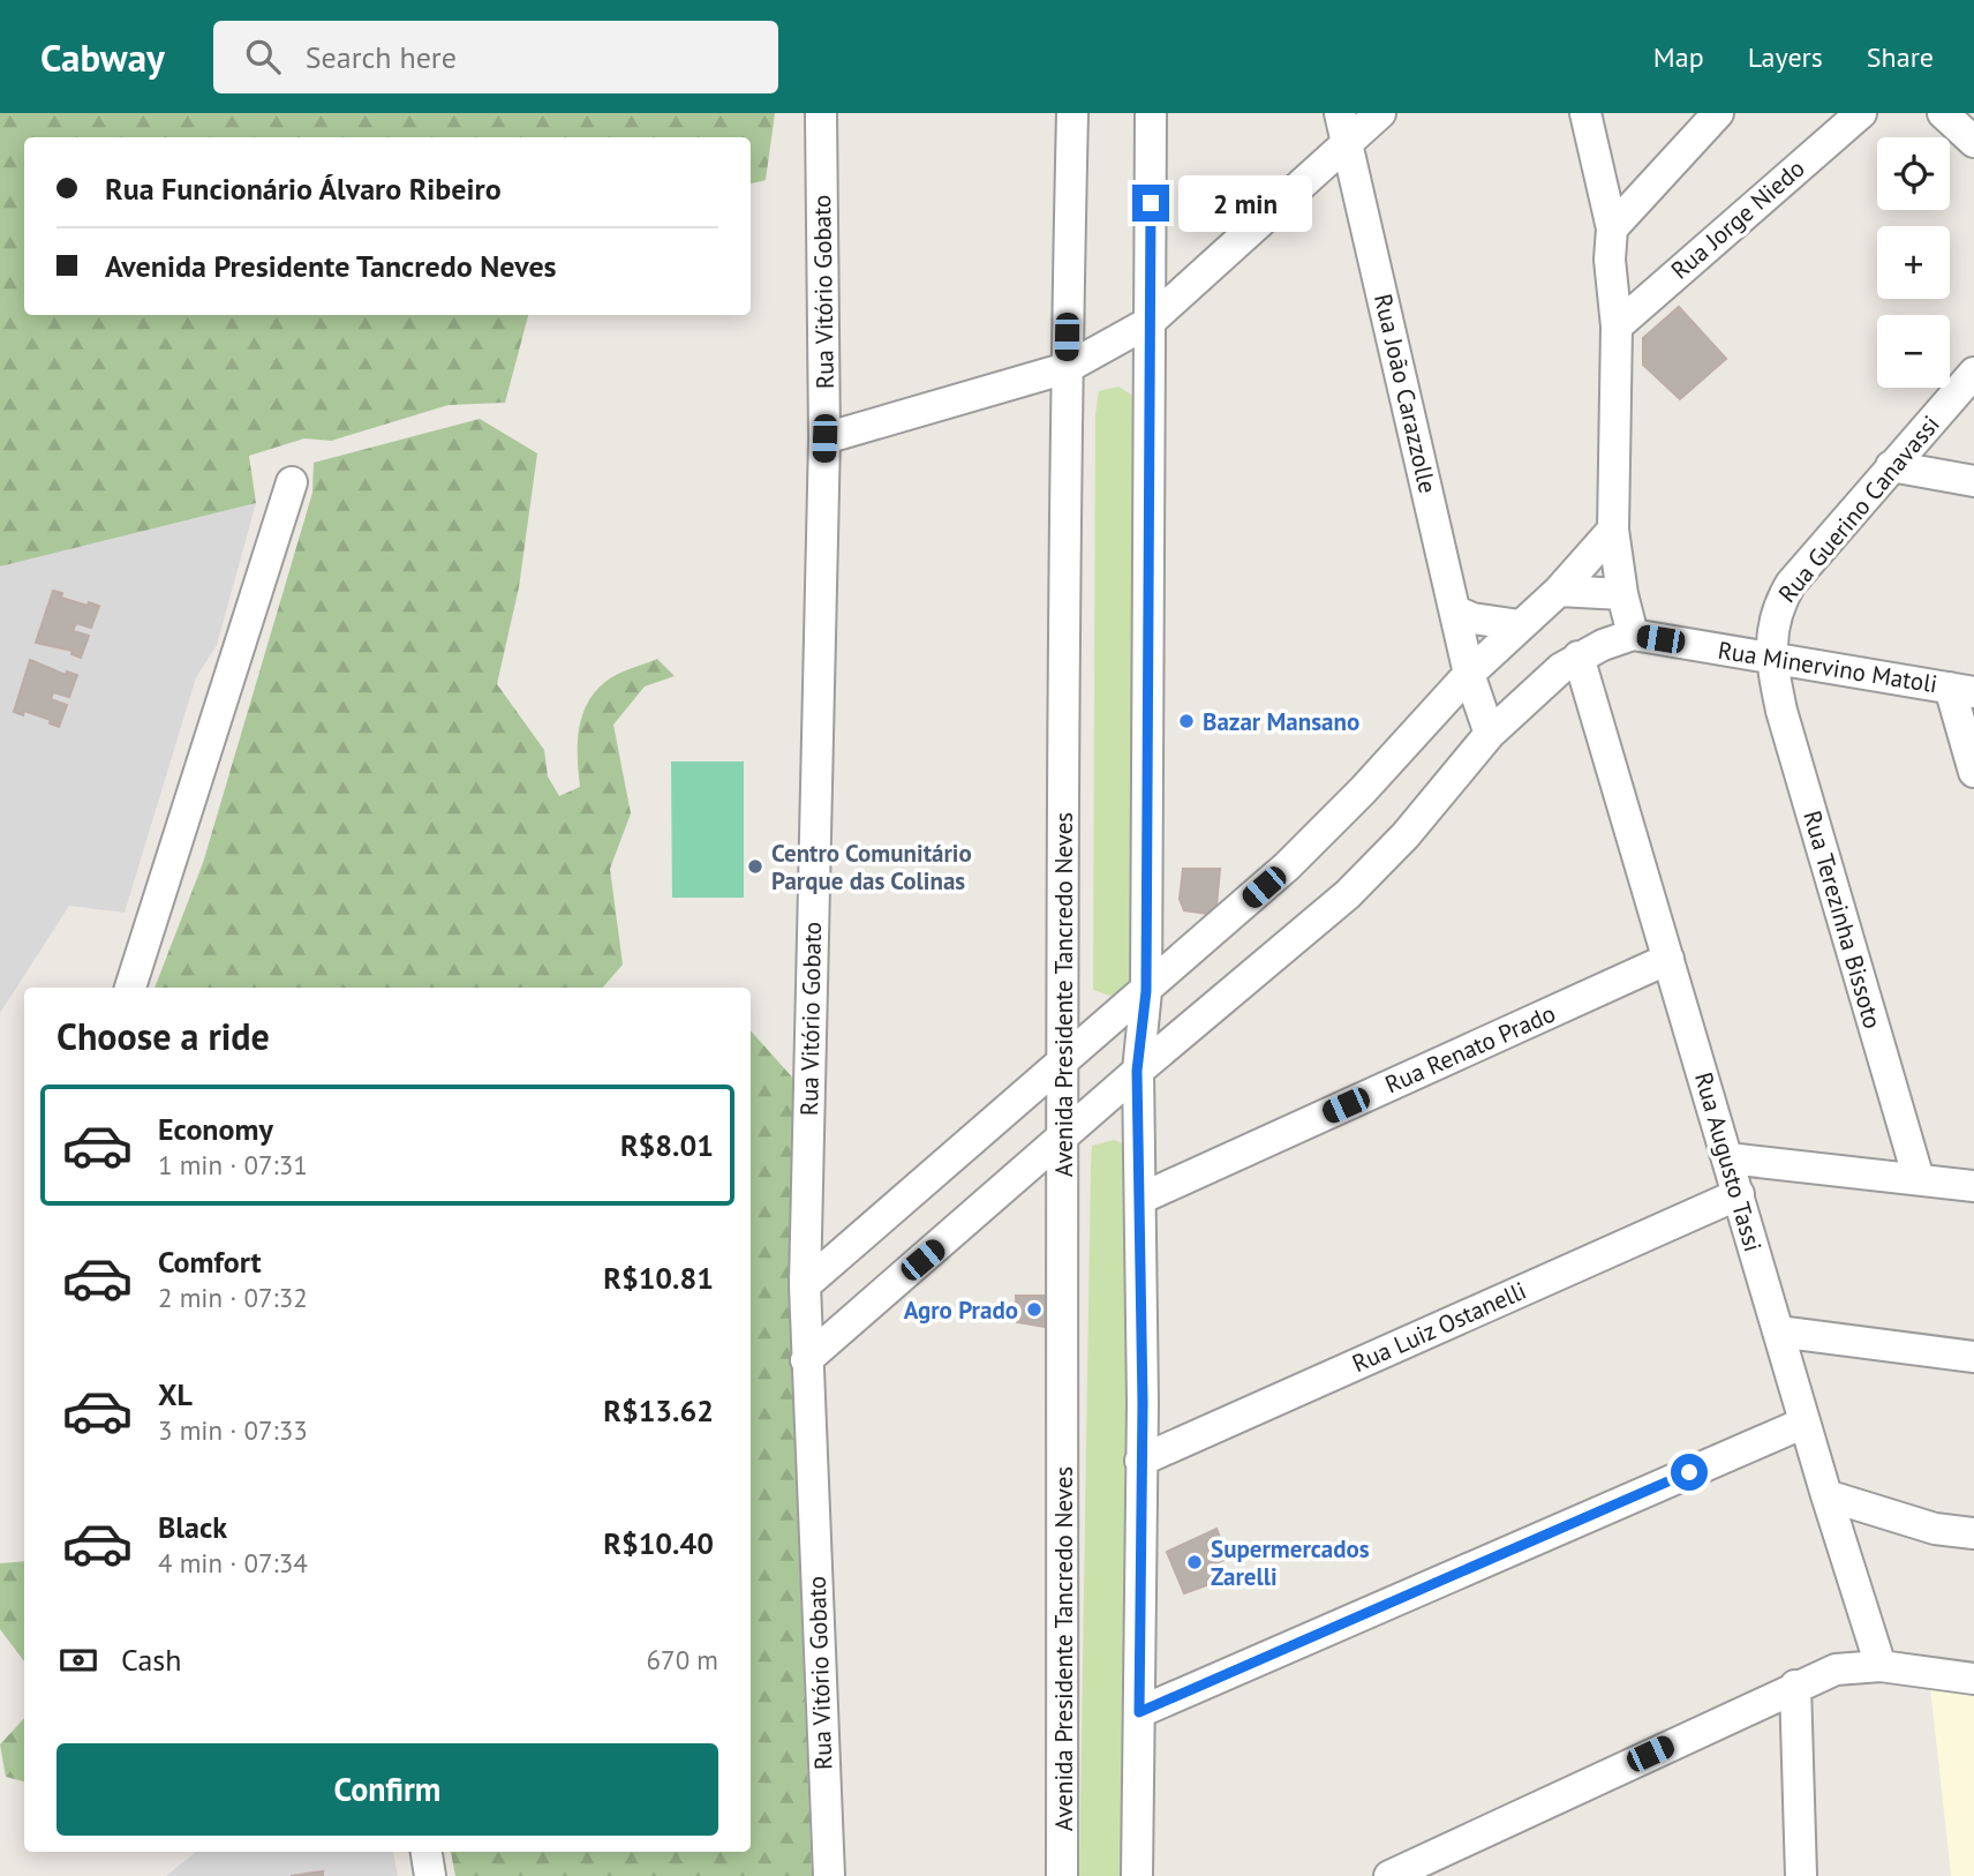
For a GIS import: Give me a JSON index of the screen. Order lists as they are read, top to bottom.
{
  "streets": {
    "street": [
      "Rua Jorge Niedo",
      "Rua Vitório Gobato",
      "Rua João Carazzolle",
      "Rua Guerino Canavassi",
      "Rua Minervino Matoli",
      "Rua Terezinha Bissoto",
      "Avenida Presidente Tancredo Neves",
      "Rua Renato Prado",
      "Rua Augusto Tassi",
      "Rua Luiz Ostanelli"
    ]
  },
  "crossings": [
    ["Rua Guerino Canavassi", "Rua Minervino Matoli"],
    ["Rua Guerino Canavassi", "Rua Terezinha Bissoto"],
    ["Rua Minervino Matoli", "Rua Terezinha Bissoto"],
    ["Rua Renato Prado", "Rua Augusto Tassi"],
    ["Rua Augusto Tassi", "Rua Luiz Ostanelli"]
  ],
  "places": [
    "Bazar Mansano",
    "Centro Comunitário Parque das Colinas",
    "Agro Prado",
    "Supermercados Zarelli"
  ],
  "page": {
    "header": "Cabway",
    "search": "Search here",
    "nav": ["Map", "Layers", "Share"],
    "map_buttons": ["+", "−"],
    "banner": ["Rua Funcionário Álvaro Ribeiro", "Avenida Presidente Tancredo Neves"],
    "bubble": "2 min",
    "heading": "Choose a ride",
    "list": [
      {
        "name": "Economy",
        "note": "1 min · 07:31",
        "value": "R$8.01"
      },
      {
        "name": "Comfort",
        "note": "2 min · 07:32",
        "value": "R$10.81"
      },
      {
        "name": "XL",
        "note": "3 min · 07:33",
        "value": "R$13.62"
      },
      {
        "name": "Black",
        "note": "4 min · 07:34",
        "value": "R$10.40"
      }
    ],
    "pay": ["Cash", "670 m"],
    "buttons": "Confirm"
  }
}
